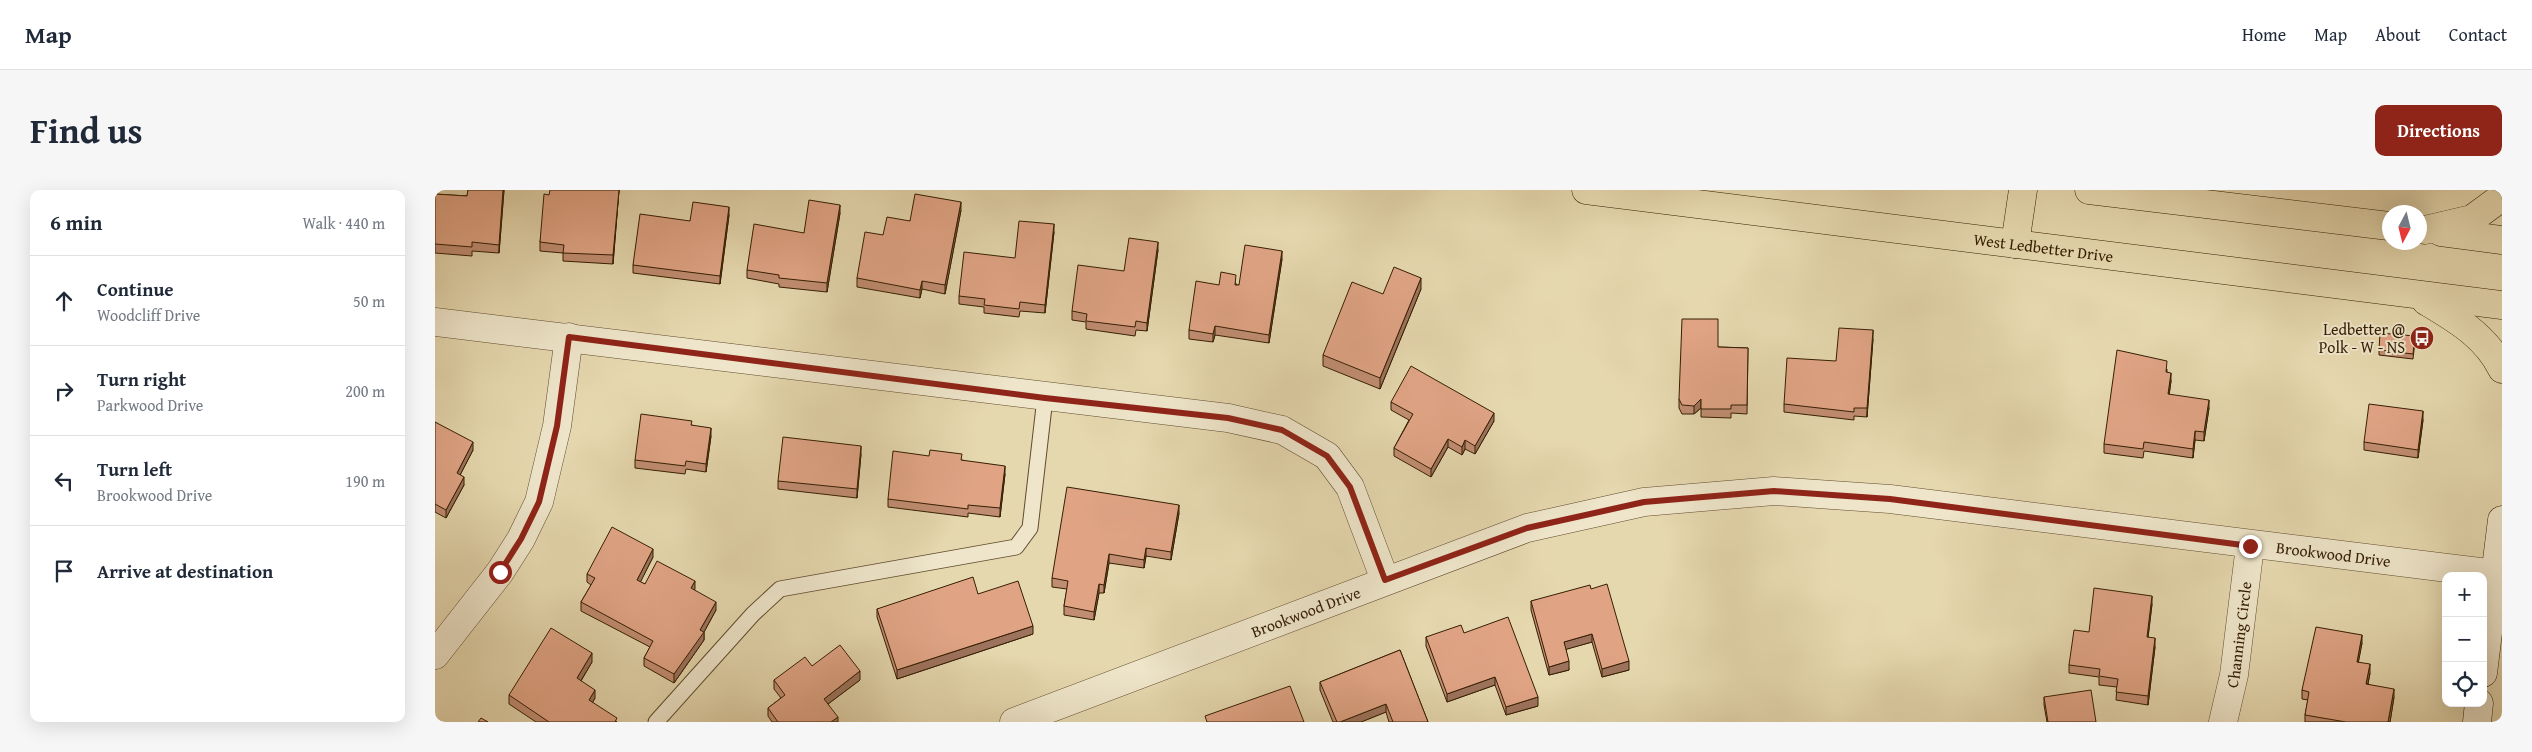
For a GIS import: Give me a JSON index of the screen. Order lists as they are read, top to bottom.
{
  "streets": {
    "main road": ["West Ledbetter Drive"],
    "street": ["Brookwood Drive", "Channing Circle"]
  },
  "crossings": [
    ["Brookwood Drive", "Channing Circle"]
  ],
  "places": {
    "bus stop": ["Ledbetter @ Polk - W - NS"]
  },
  "north": "bottom",
  "page": {
    "header": "Map",
    "nav": [
      "Home",
      "Map",
      "About",
      "Contact"
    ],
    "title": "Find us",
    "buttons": "Directions",
    "heading": ["6 min", "Walk · 440 m"],
    "list": [
      ["Continue", "Woodcliff Drive", "50 m"],
      ["Turn right", "Parkwood Drive", "200 m"],
      ["Turn left", "Brookwood Drive", "190 m"],
      "Arrive at destination"
    ],
    "map_buttons": ["+", "−"]
  }
}
